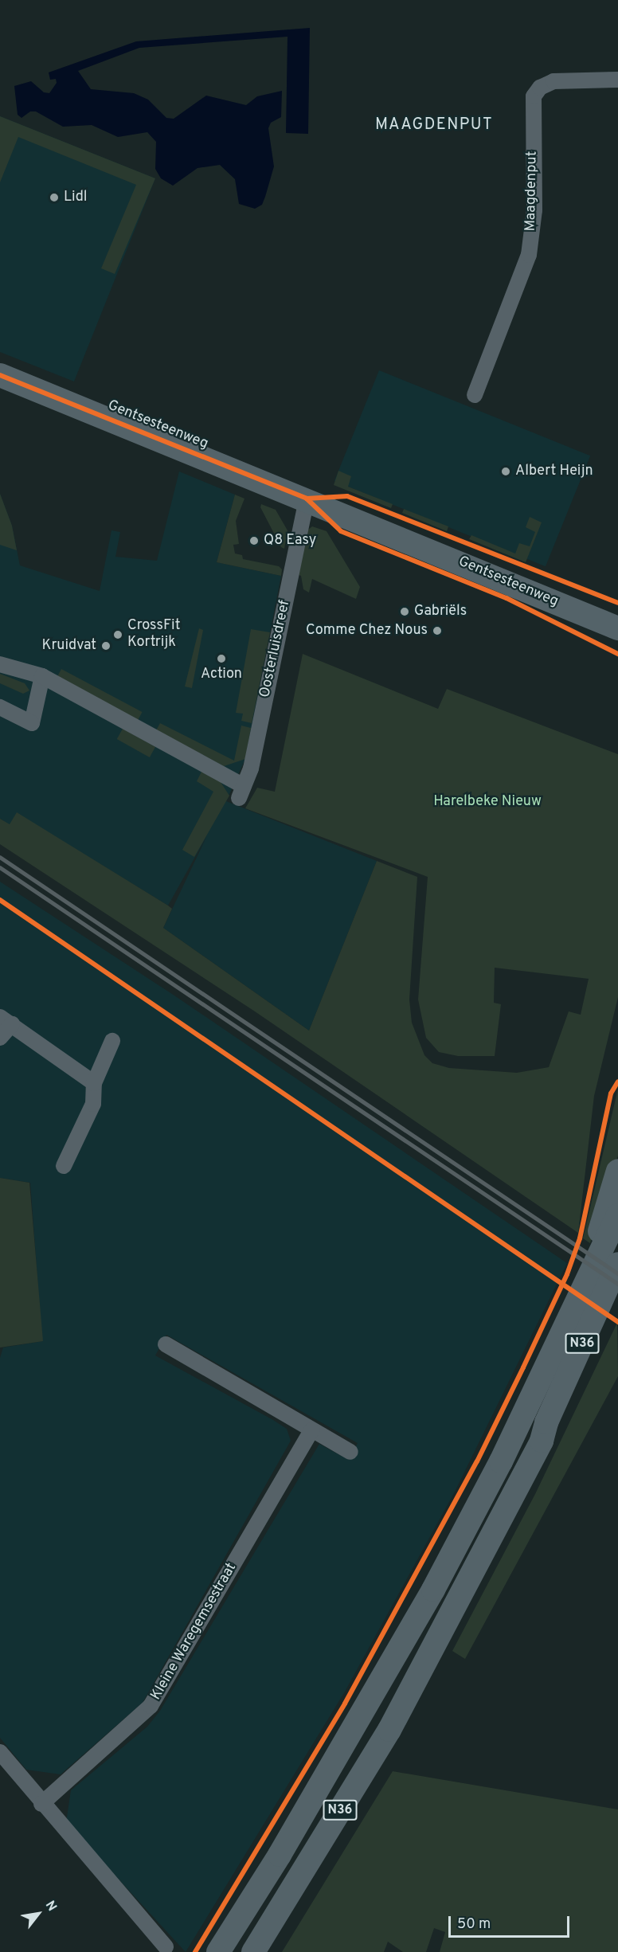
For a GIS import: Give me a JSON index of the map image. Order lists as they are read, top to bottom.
{
  "streets": {
    "main road": ["Gentsesteenweg", "N36"],
    "street": ["Maagdenput", "Oosterluisdreef", "Kleine Waregemsestraat"]
  },
  "crossings": [
    ["Gentsesteenweg", "Oosterluisdreef"]
  ],
  "districts": ["MAAGDENPUT"],
  "parks": ["Harelbeke Nieuw"],
  "places": [
    "Lidl",
    "Albert Heijn",
    "Q8 Easy",
    "Gabriëls",
    "Comme Chez Nous",
    "CrossFit Kortrijk",
    "Kruidvat",
    "Action"
  ],
  "scale_bar": "50 m",
  "north": "top right"
}
